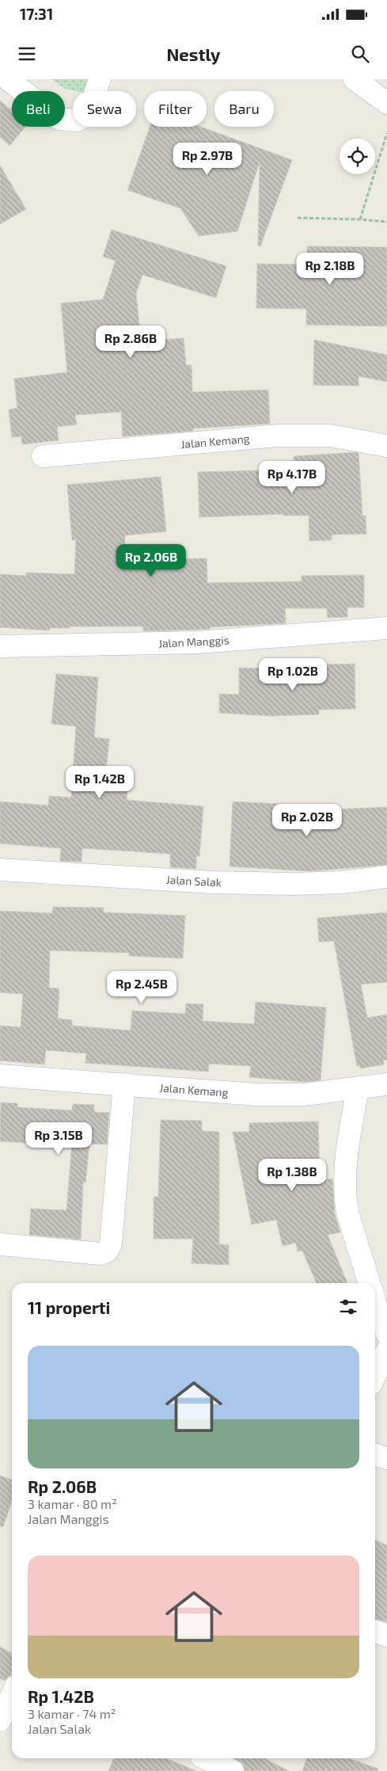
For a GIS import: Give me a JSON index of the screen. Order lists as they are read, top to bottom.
{
  "streets": {
    "street": ["Jalan Kemang", "Jalan Manggis", "Jalan Salak"]
  },
  "page": {
    "status": "17:31",
    "header": "Nestly",
    "chip": [
      "Beli",
      "Sewa",
      "Filter",
      "Baru"
    ],
    "price": [
      "Rp 2.97B",
      "Rp 2.18B",
      "Rp 2.86B",
      "Rp 4.17B",
      "Rp 2.06B",
      "Rp 1.02B",
      "Rp 1.42B",
      "Rp 2.02B",
      "Rp 2.45B",
      "Rp 3.15B",
      "Rp 1.38B"
    ],
    "heading": "11 properti",
    "list": [
      {
        "name": "Rp 2.06B",
        "note": "3 kamar · 80 m² · Jalan Manggis"
      },
      {
        "name": "Rp 1.42B",
        "note": "3 kamar · 74 m² · Jalan Salak"
      }
    ]
  }
}
